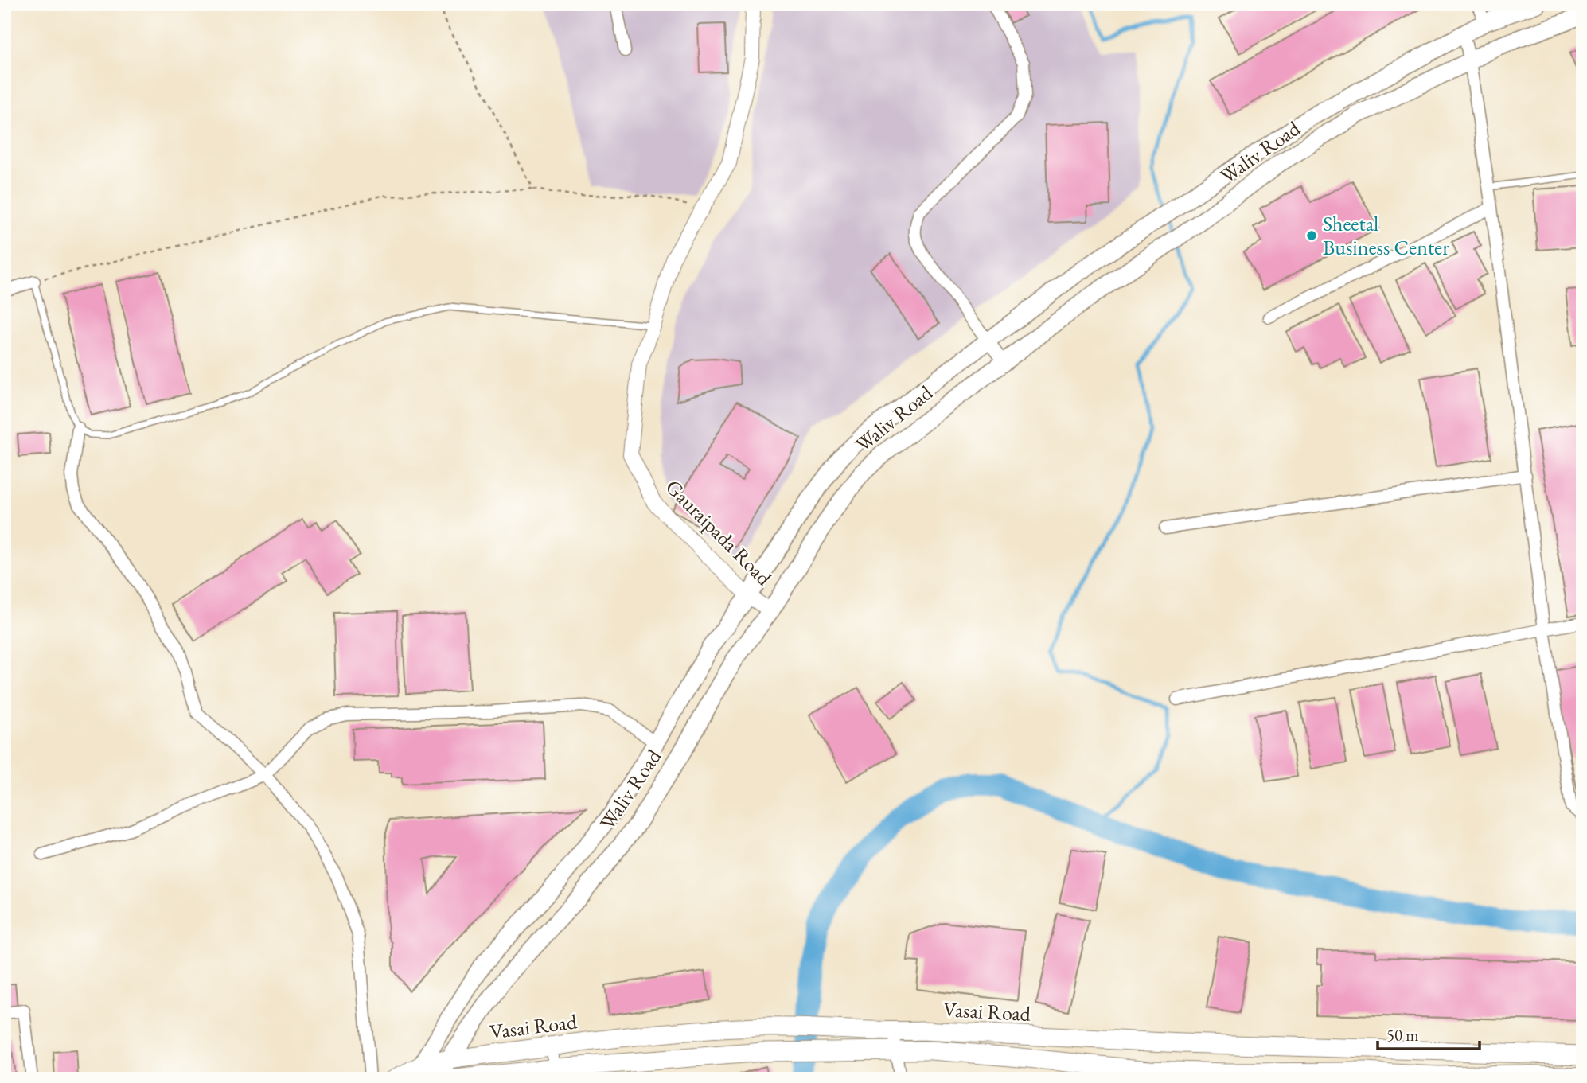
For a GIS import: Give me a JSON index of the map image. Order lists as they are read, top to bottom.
{
  "streets": {
    "main road": ["Waliv Road", "Vasai Road"],
    "street": ["Gauraipada Road"]
  },
  "crossings": [
    ["Waliv Road", "Gauraipada Road"],
    ["Waliv Road", "Vasai Road"]
  ],
  "places": ["Sheetal Business Center"],
  "scale_bar": "50 m"
}
